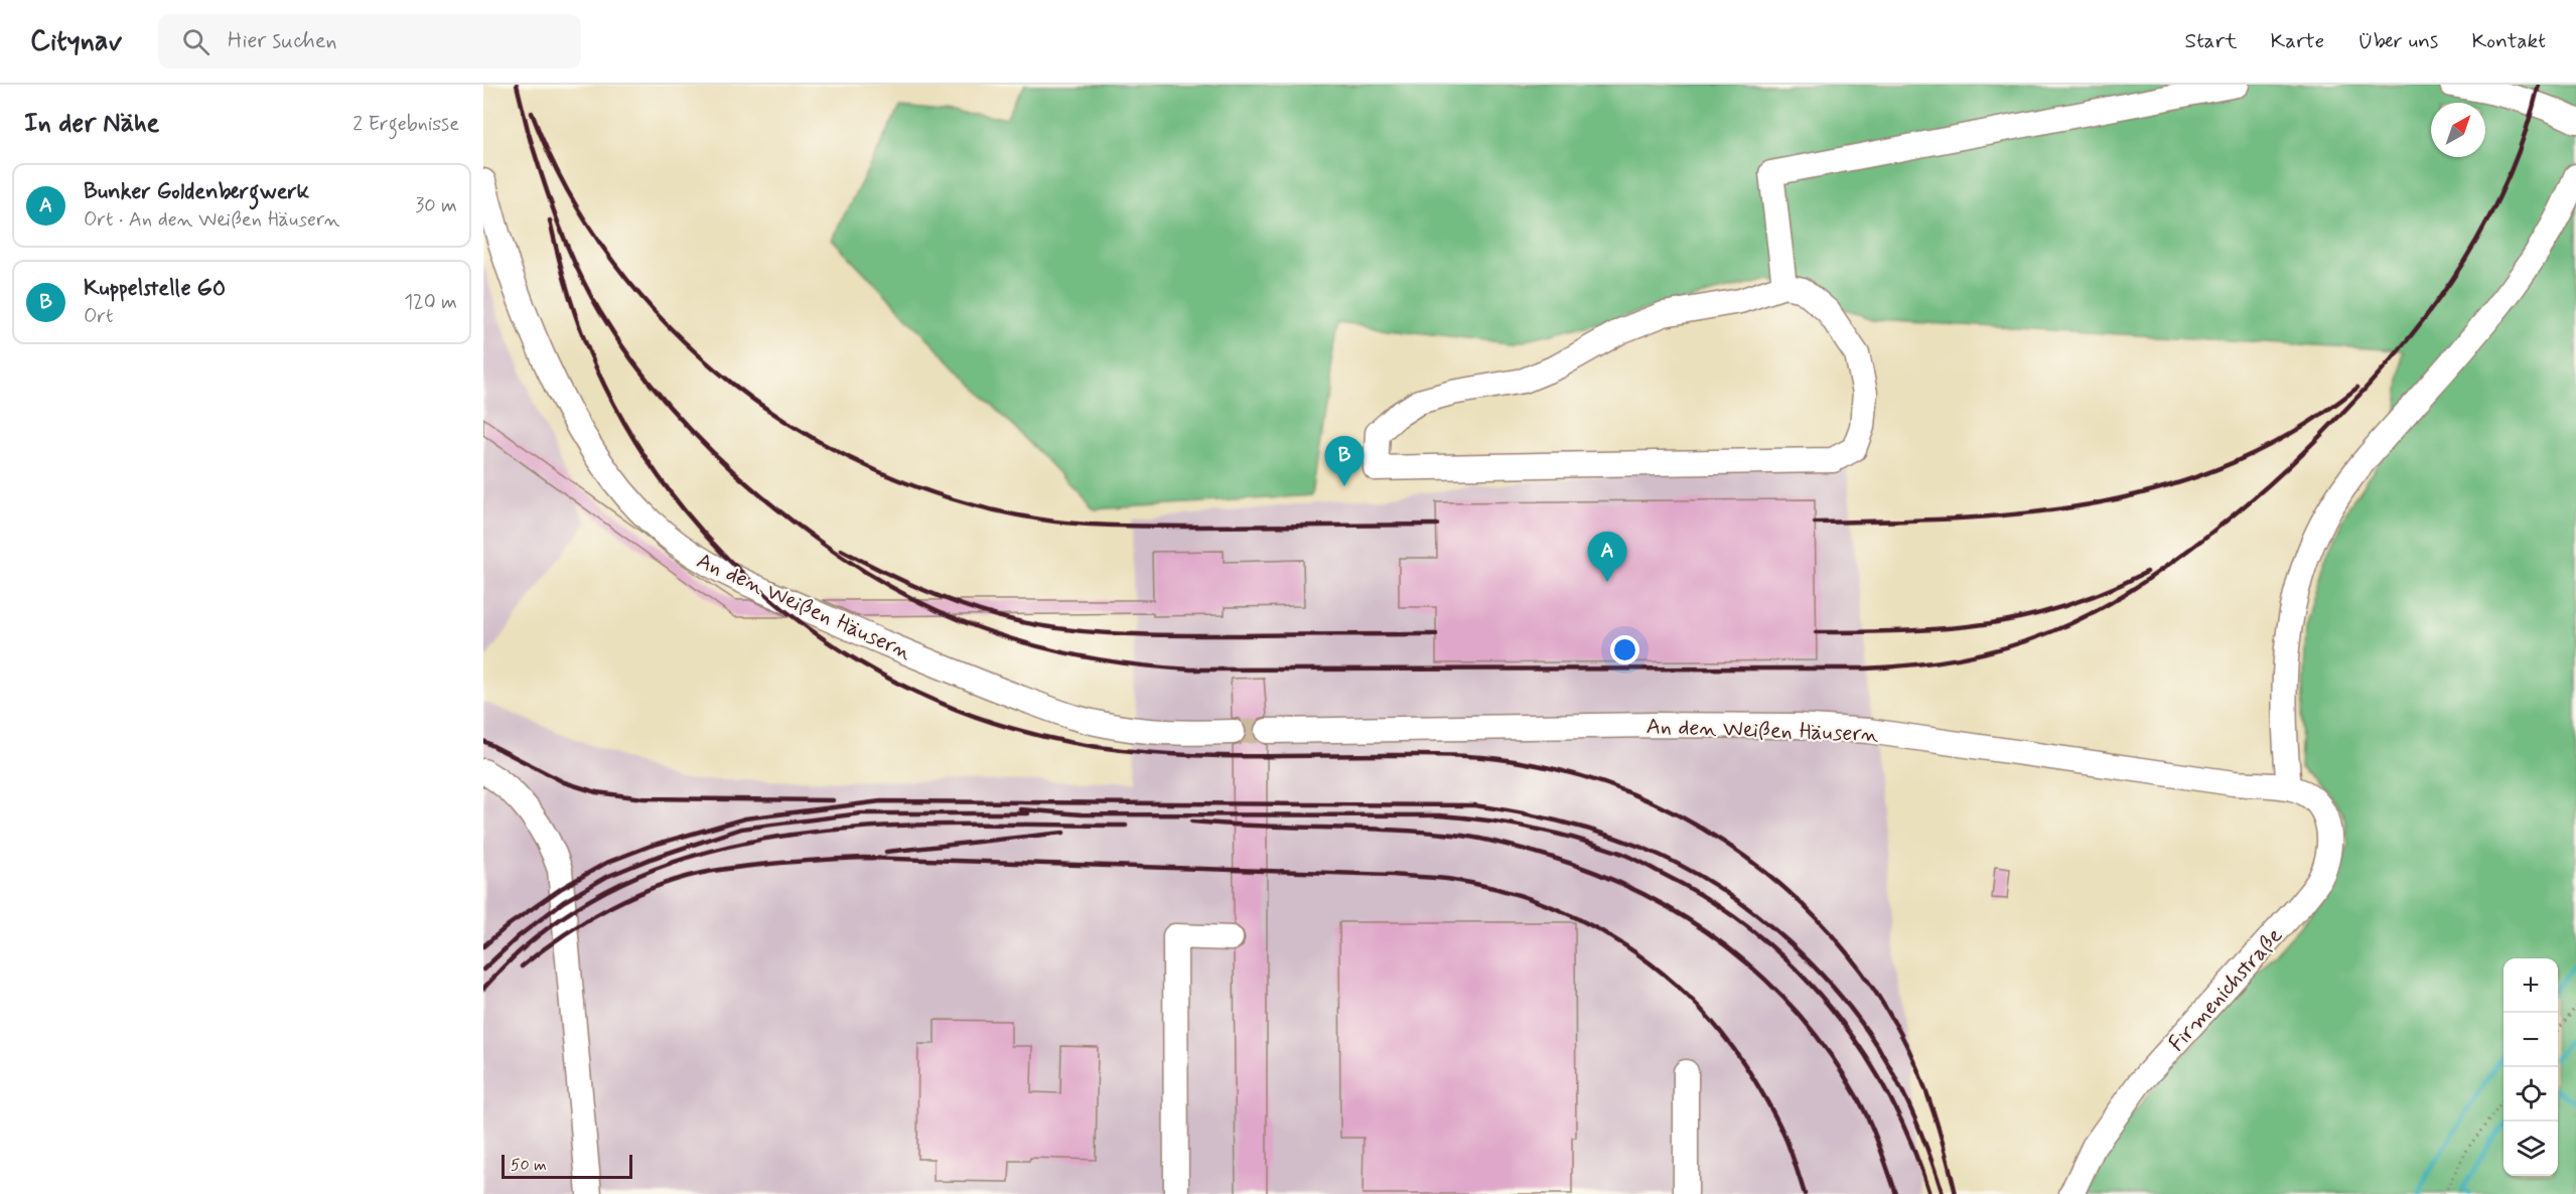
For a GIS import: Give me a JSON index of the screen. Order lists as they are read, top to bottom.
{
  "streets": {
    "street": ["An den Weißen Häusern", "Firmenichstraße"]
  },
  "crossings": [
    ["An den Weißen Häusern", "Firmenichstraße"]
  ],
  "scale_bar": "50 m",
  "north": "top right",
  "page": {
    "header": "Citynav",
    "search": "Hier suchen",
    "nav": [
      "Start",
      "Karte",
      "Über uns",
      "Kontakt"
    ],
    "heading": ["In der Nähe", "2 Ergebnisse"],
    "list": [
      {
        "mark": "A",
        "name": "Bunker Goldenbergwerk",
        "note": "Ort · An den Weißen Häusern",
        "value": "30 m"
      },
      {
        "mark": "B",
        "name": "Kuppelstelle GO",
        "note": "Ort",
        "value": "120 m"
      }
    ],
    "pins": ["B", "A"],
    "map_buttons": ["+", "−"],
    "scale": "50 m"
  }
}
